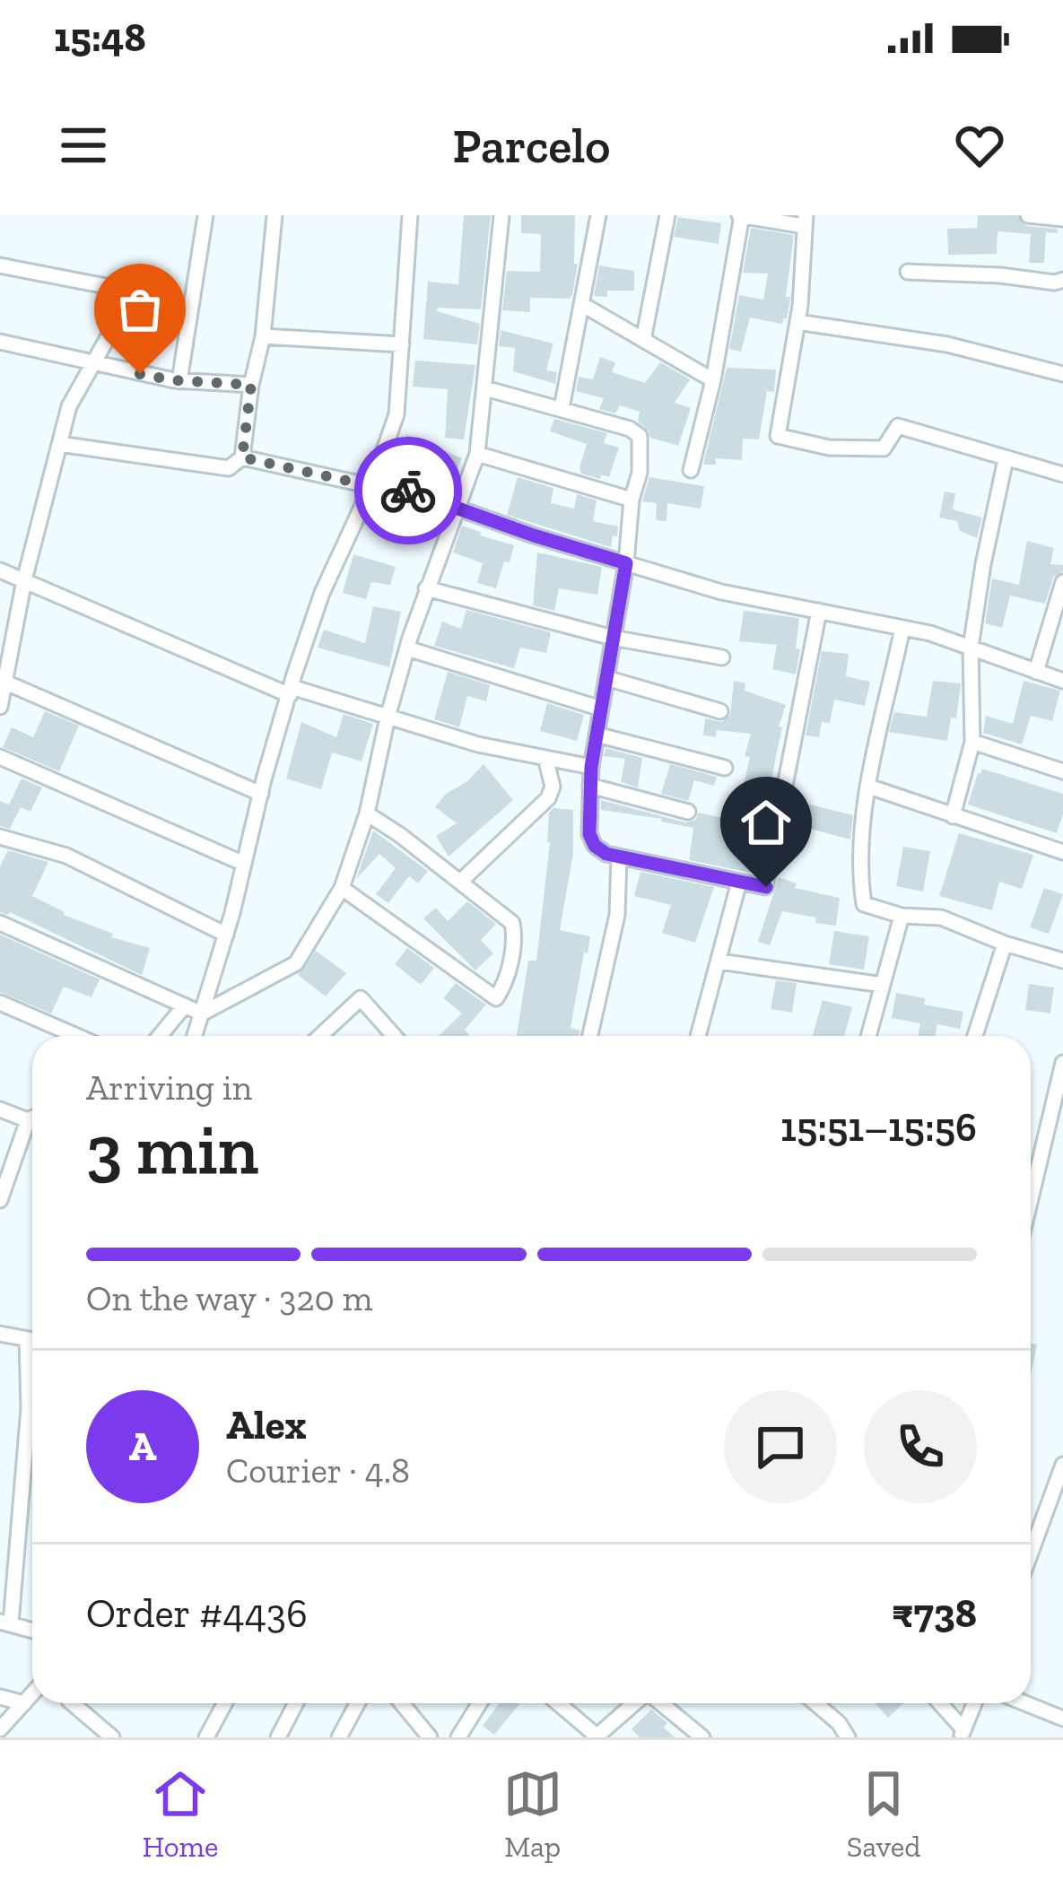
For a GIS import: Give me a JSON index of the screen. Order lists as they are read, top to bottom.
{
  "page": {
    "status": "15:48",
    "header": "Parcelo",
    "heading": ["3 min", "Arriving in", "15:51–15:56"],
    "panel": [
      "Alex",
      "Courier · 4.8",
      "Order #4436",
      "₹738"
    ],
    "bar": "On the way · 320 m",
    "round": "A",
    "tabs": ["Home", "Map", "Saved"]
  }
}
